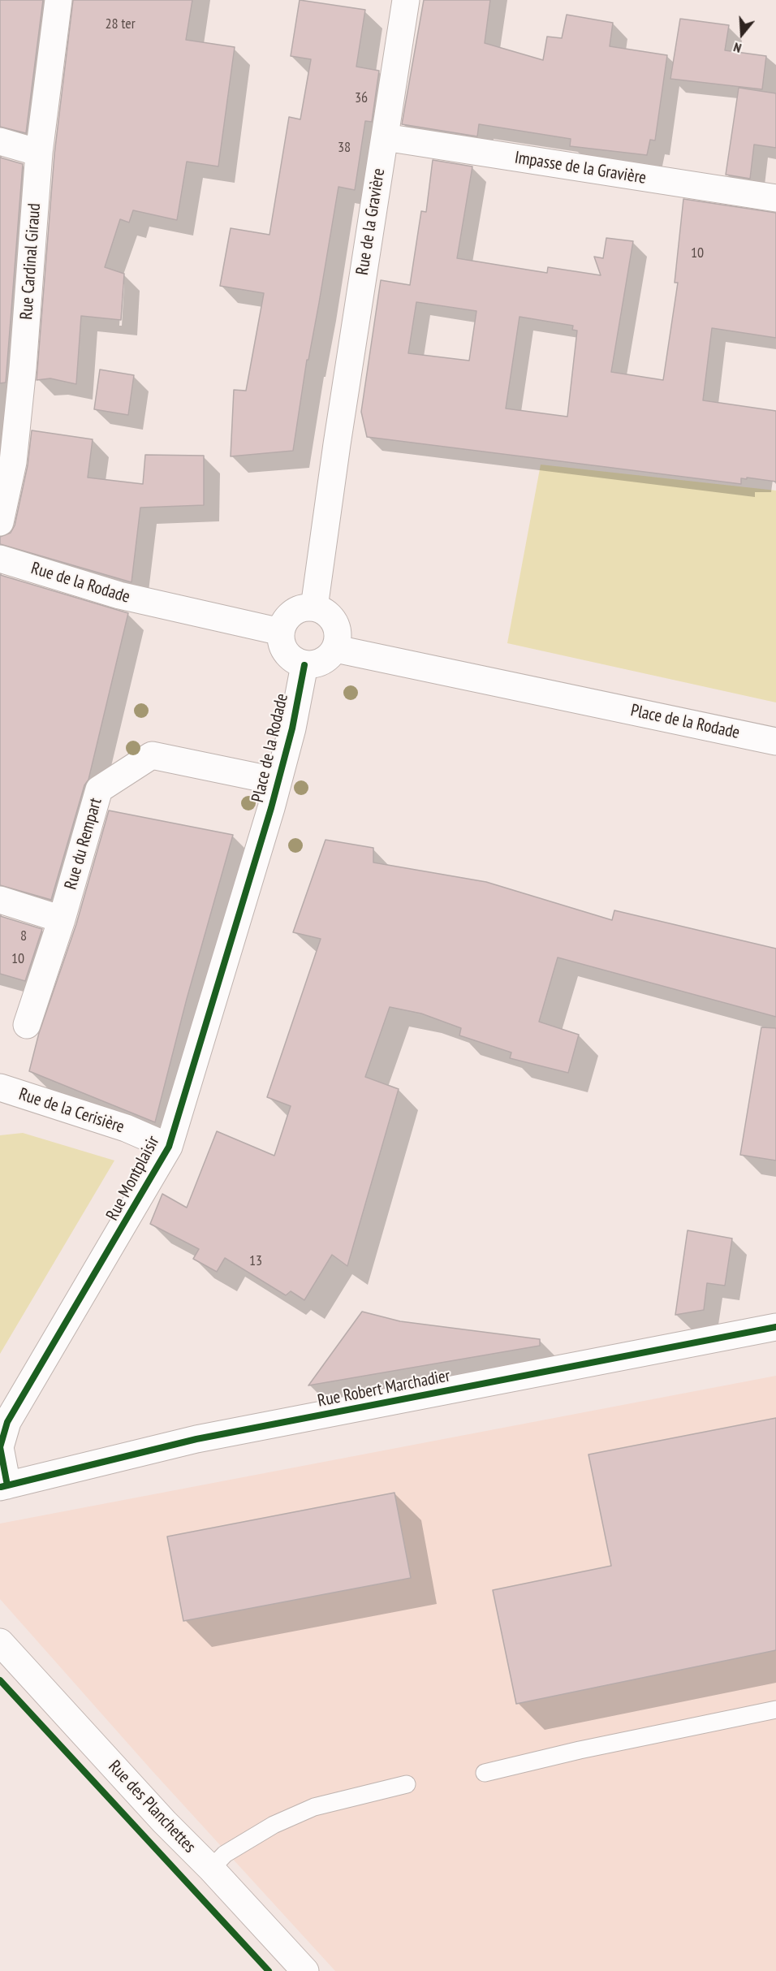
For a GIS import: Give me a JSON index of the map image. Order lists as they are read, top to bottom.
{
  "streets": {
    "street": [
      "Impasse de la Gravière",
      "Rue de la Gravière",
      "Rue Cardinal Giraud",
      "Rue de la Rodade",
      "Place de la Rodade",
      "Rue du Rempart",
      "Rue de la Cerisière",
      "Rue Montplaisir",
      "Rue Robert Marchadier",
      "Rue des Planchettes"
    ]
  },
  "crossings": [
    ["Impasse de la Gravière", "Rue de la Gravière"],
    ["Rue de la Gravière", "Rue de la Rodade"],
    ["Rue de la Gravière", "Place de la Rodade"],
    ["Rue de la Rodade", "Place de la Rodade"],
    ["Place de la Rodade", "Rue du Rempart"],
    ["Place de la Rodade", "Rue Montplaisir"],
    ["Rue de la Cerisière", "Rue Montplaisir"],
    ["Rue Montplaisir", "Rue Robert Marchadier"]
  ],
  "house_numbers": [
    "28 ter",
    "36",
    "38",
    "10",
    "8",
    "10",
    "13"
  ],
  "north": "bottom"
}
